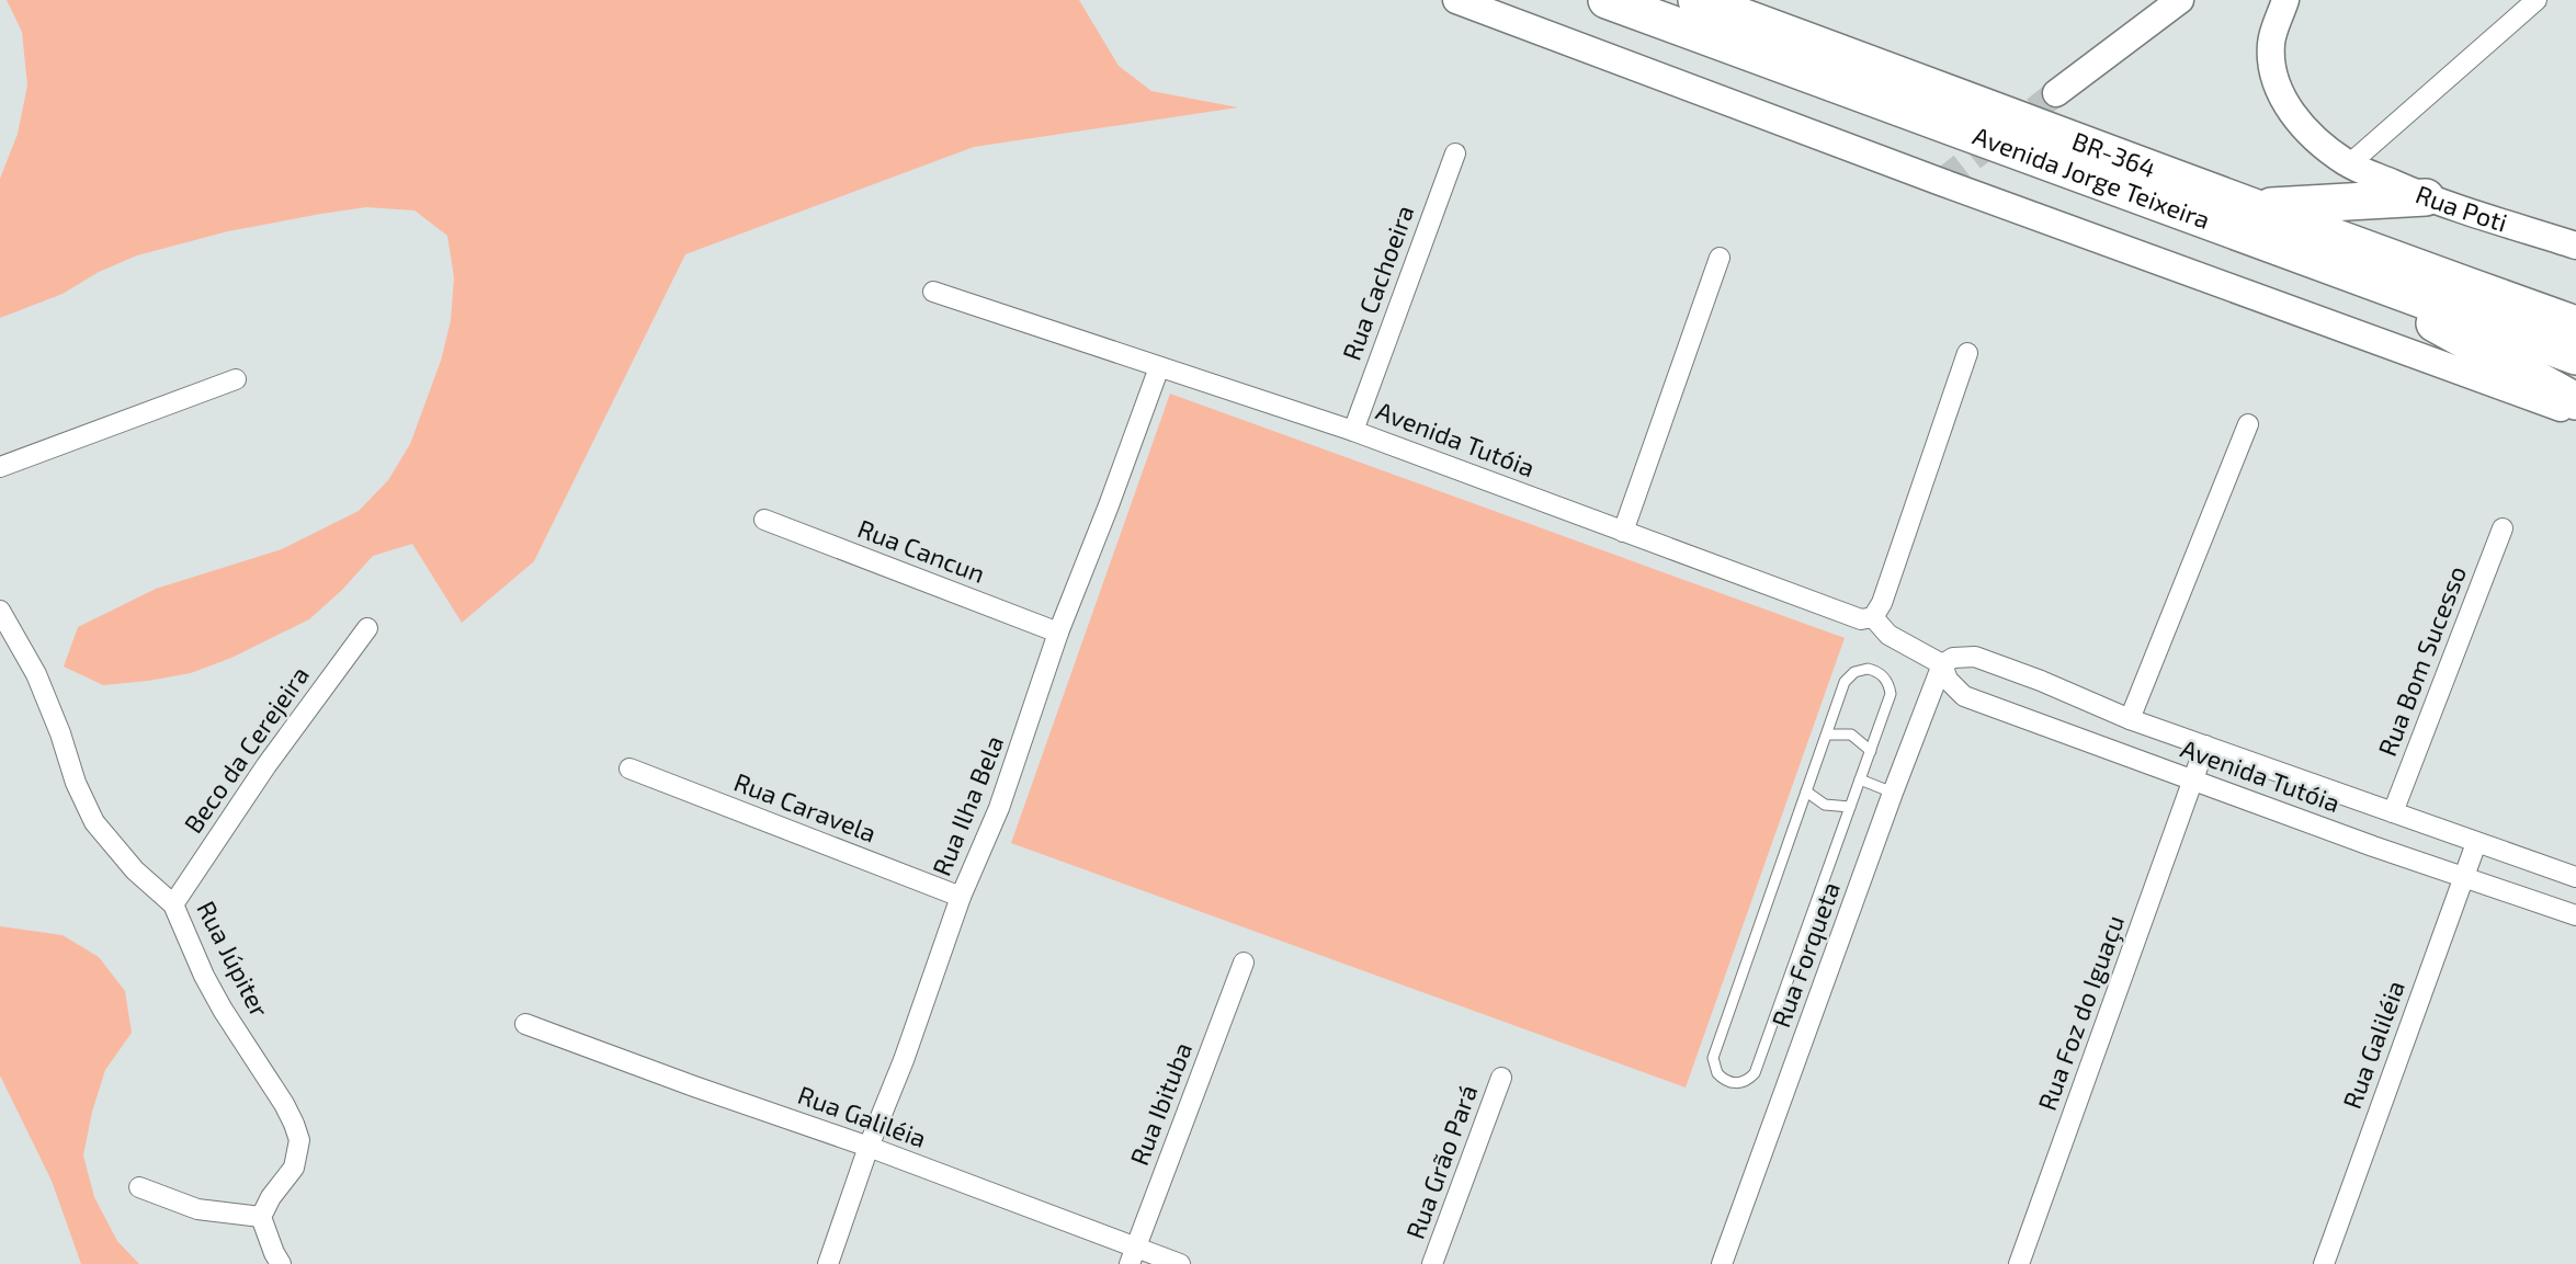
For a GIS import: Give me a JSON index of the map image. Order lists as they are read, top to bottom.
{
  "streets": {
    "highway": ["BR-364", "Avenida Jorge Teixeira"],
    "street": [
      "Rua Poti",
      "Rua Cachoeira",
      "Avenida Tutóia",
      "Rua Cancun",
      "Rua Bom Sucesso",
      "Beco da Cerejeira",
      "Rua Ilha Bela",
      "Rua Caravela",
      "Rua Forqueta",
      "Rua Júpiter",
      "Rua Foz do Iguaçu",
      "Rua Galiléia",
      "Rua Ibituba",
      "Rua Grão Pará"
    ]
  },
  "crossings": [
    ["Rua Cachoeira", "Avenida Tutóia"],
    ["Avenida Tutóia", "Rua Bom Sucesso"],
    ["Avenida Tutóia", "Rua Ilha Bela"],
    ["Avenida Tutóia", "Rua Forqueta"],
    ["Avenida Tutóia", "Rua Foz do Iguaçu"],
    ["Avenida Tutóia", "Rua Galiléia"],
    ["Rua Cancun", "Rua Ilha Bela"],
    ["Beco da Cerejeira", "Rua Júpiter"],
    ["Rua Ilha Bela", "Rua Caravela"],
    ["Rua Ilha Bela", "Rua Galiléia"],
    ["Rua Galiléia", "Rua Ibituba"]
  ]
}
